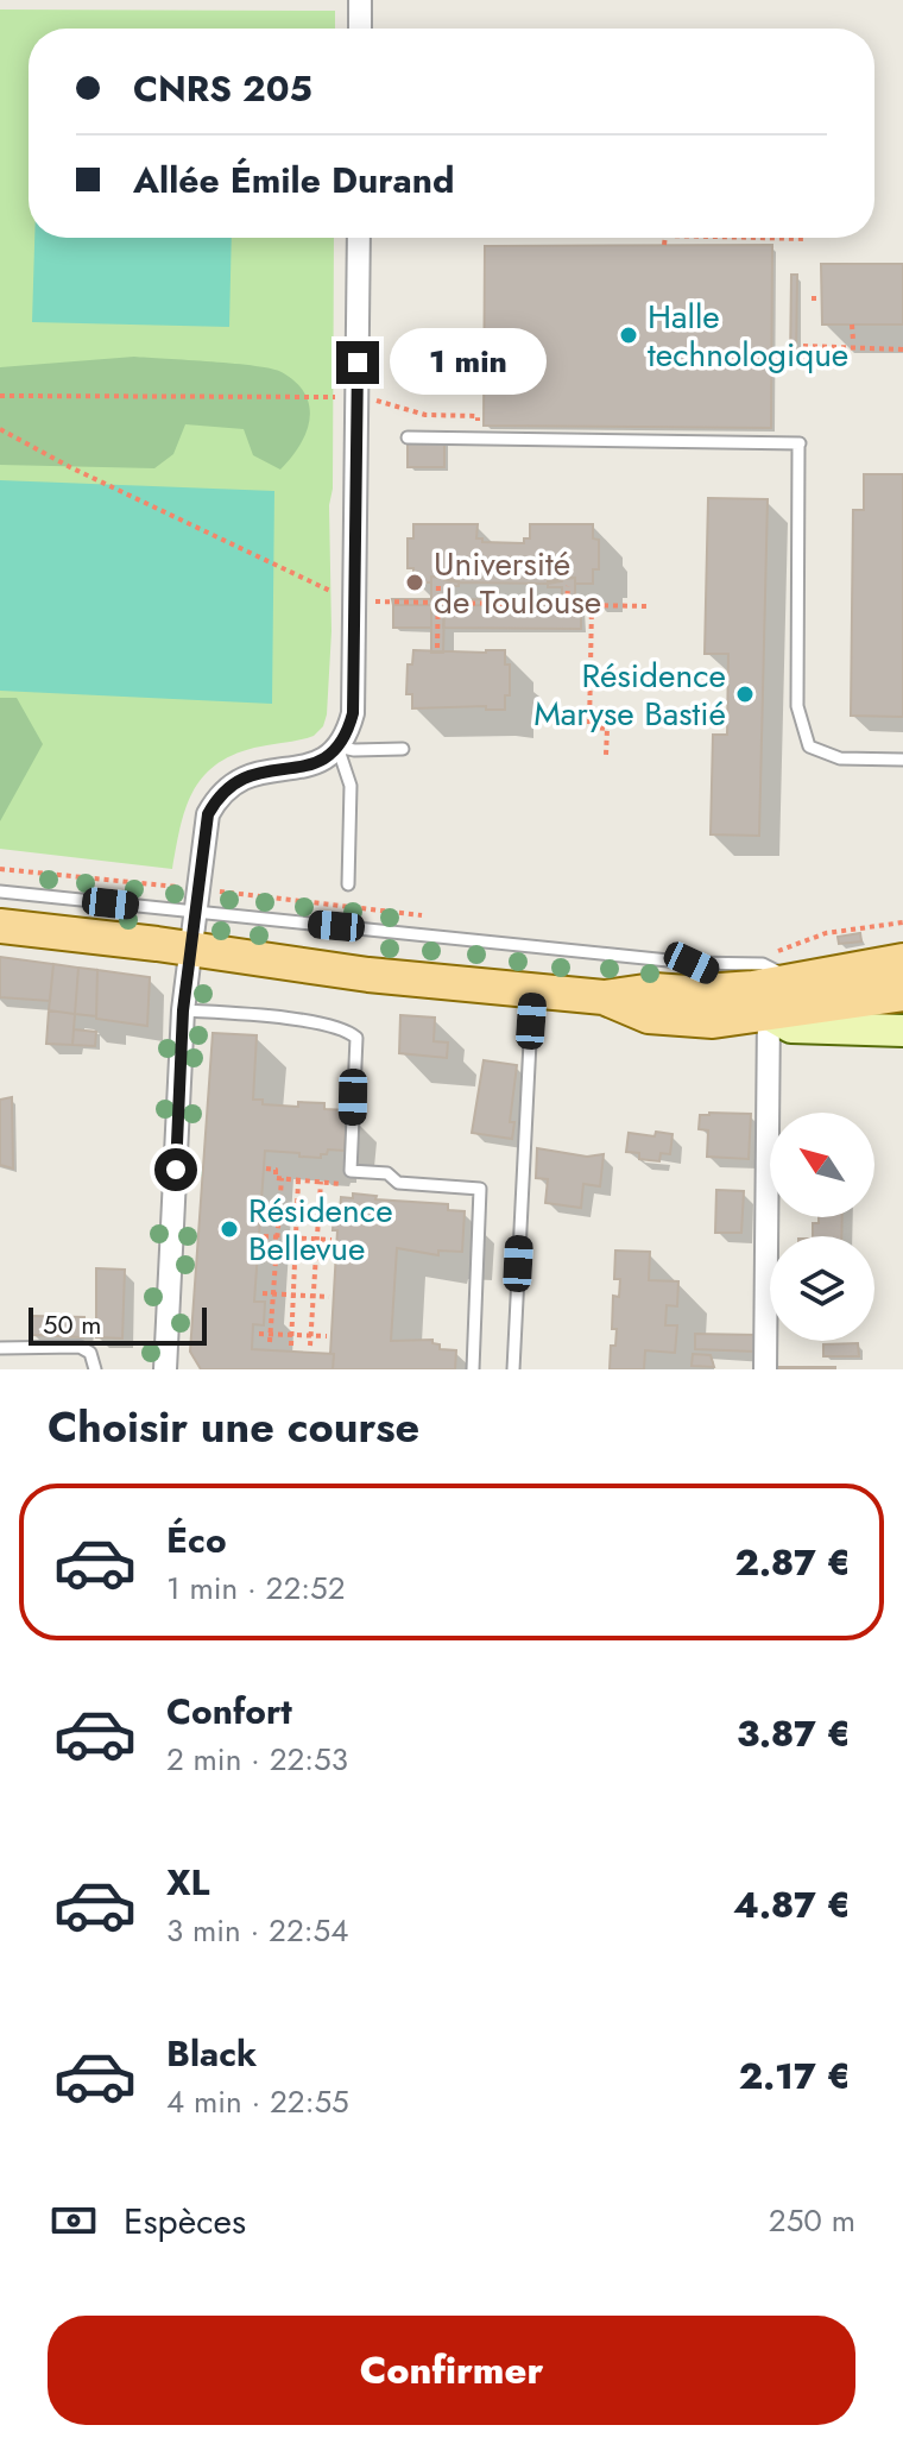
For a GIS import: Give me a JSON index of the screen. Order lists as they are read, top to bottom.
{
  "places": [
    "Halle technologique",
    "Université de Toulouse",
    "Résidence Maryse Bastié",
    "Résidence Bellevue"
  ],
  "scale_bar": "50 m",
  "north": "top left",
  "page": {
    "banner": ["CNRS 205", "Allée Émile Durand"],
    "bubble": "1 min",
    "scale": "50 m",
    "heading": "Choisir une course",
    "list": [
      {
        "name": "Éco",
        "note": "1 min · 22:52",
        "value": "2.87 €"
      },
      {
        "name": "Confort",
        "note": "2 min · 22:53",
        "value": "3.87 €"
      },
      {
        "name": "XL",
        "note": "3 min · 22:54",
        "value": "4.87 €"
      },
      {
        "name": "Black",
        "note": "4 min · 22:55",
        "value": "2.17 €"
      }
    ],
    "pay": ["Espèces", "250 m"],
    "buttons": "Confirmer"
  }
}
